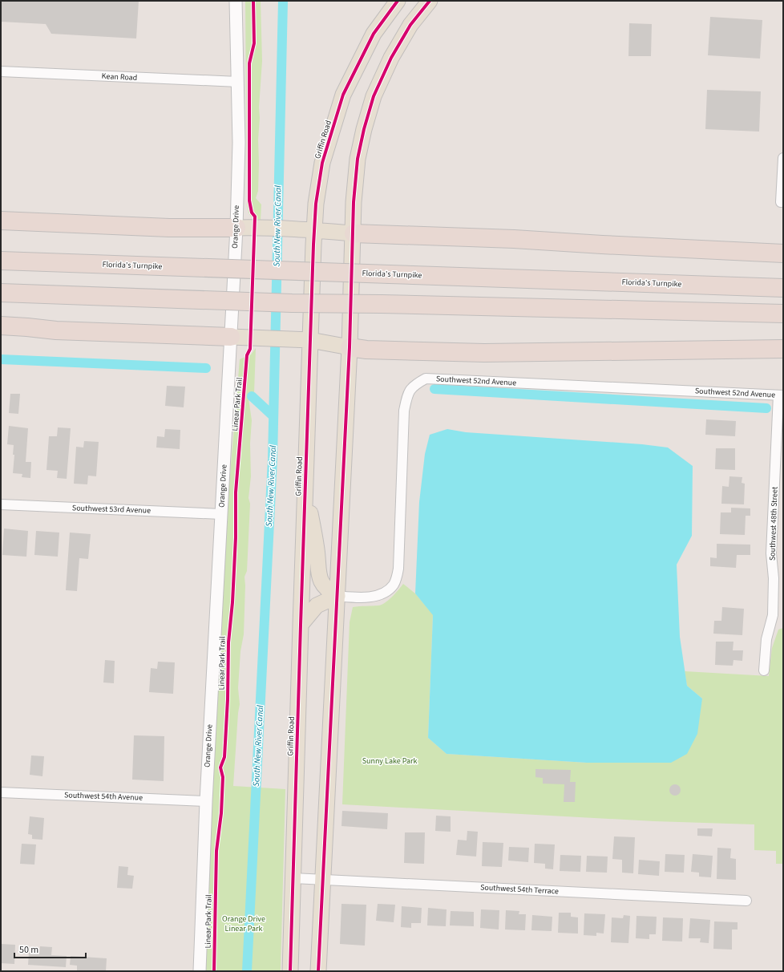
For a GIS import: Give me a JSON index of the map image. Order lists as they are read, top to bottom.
{
  "streets": {
    "highway": ["Florida's Turnpike"],
    "main road": ["Griffin Road"],
    "street": [
      "Kean Road",
      "Orange Drive",
      "Southwest 52nd Avenue",
      "Southwest 53rd Avenue",
      "Southwest 48th Street",
      "Southwest 54th Avenue",
      "Southwest 54th Terrace"
    ],
    "cycle path": ["Linear Park Trail"]
  },
  "crossings": [
    ["Kean Road", "Orange Drive"],
    ["Griffin Road", "Southwest 54th Terrace"],
    ["Orange Drive", "Southwest 53rd Avenue"],
    ["Orange Drive", "Southwest 54th Avenue"],
    ["Southwest 52nd Avenue", "Southwest 48th Street"]
  ],
  "water": ["South New River Canal"],
  "parks": ["Sunny Lake Park", "Orange Drive Linear Park"],
  "scale_bar": "50 m"
}
